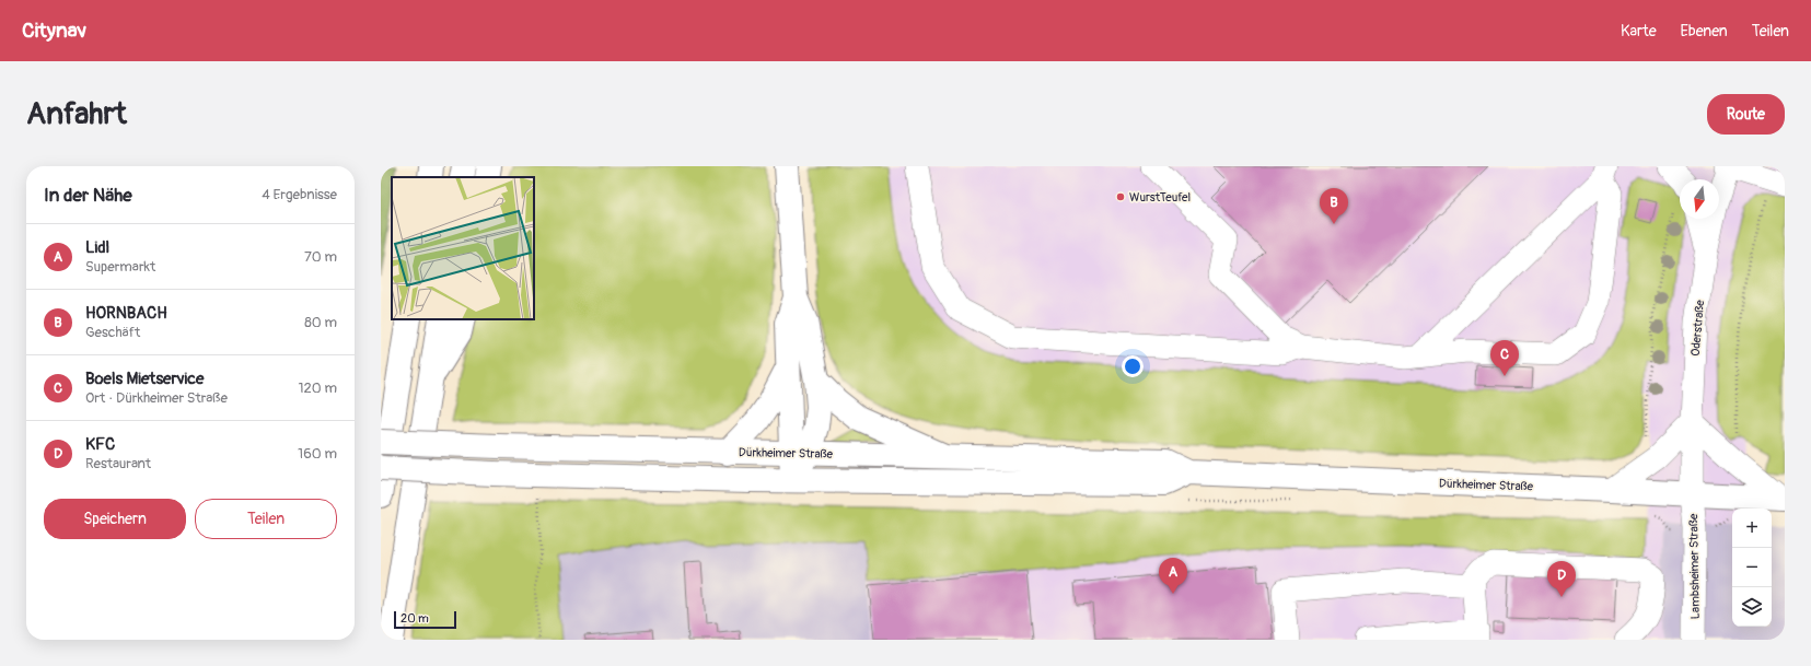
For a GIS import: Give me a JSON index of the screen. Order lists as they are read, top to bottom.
{
  "streets": {
    "main road": ["Dürkheimer Straße"],
    "street": ["Oderstraße", "Lambsheimer Straße"]
  },
  "crossings": [
    ["Oderstraße", "Dürkheimer Straße"],
    ["Oderstraße", "Lambsheimer Straße"],
    ["Dürkheimer Straße", "Lambsheimer Straße"]
  ],
  "places": ["WurstTeufel"],
  "scale_bar": "20 m",
  "north": "bottom",
  "page": {
    "header": "Citynav",
    "nav": ["Karte", "Ebenen", "Teilen"],
    "buttons": [
      "Route",
      ["Speichern", "Teilen"]
    ],
    "title": "Anfahrt",
    "heading": ["In der Nähe", "4 Ergebnisse"],
    "pins": [
      "B",
      "C",
      "A",
      "D"
    ],
    "list": [
      {
        "mark": "A",
        "name": "Lidl",
        "note": "Supermarkt",
        "value": "70 m"
      },
      {
        "mark": "B",
        "name": "HORNBACH",
        "note": "Geschäft",
        "value": "80 m"
      },
      {
        "mark": "C",
        "name": "Boels Mietservice",
        "note": "Ort · Dürkheimer Straße",
        "value": "120 m"
      },
      {
        "mark": "D",
        "name": "KFC",
        "note": "Restaurant",
        "value": "160 m"
      }
    ],
    "map_buttons": ["+", "−"],
    "scale": "20 m"
  }
}
